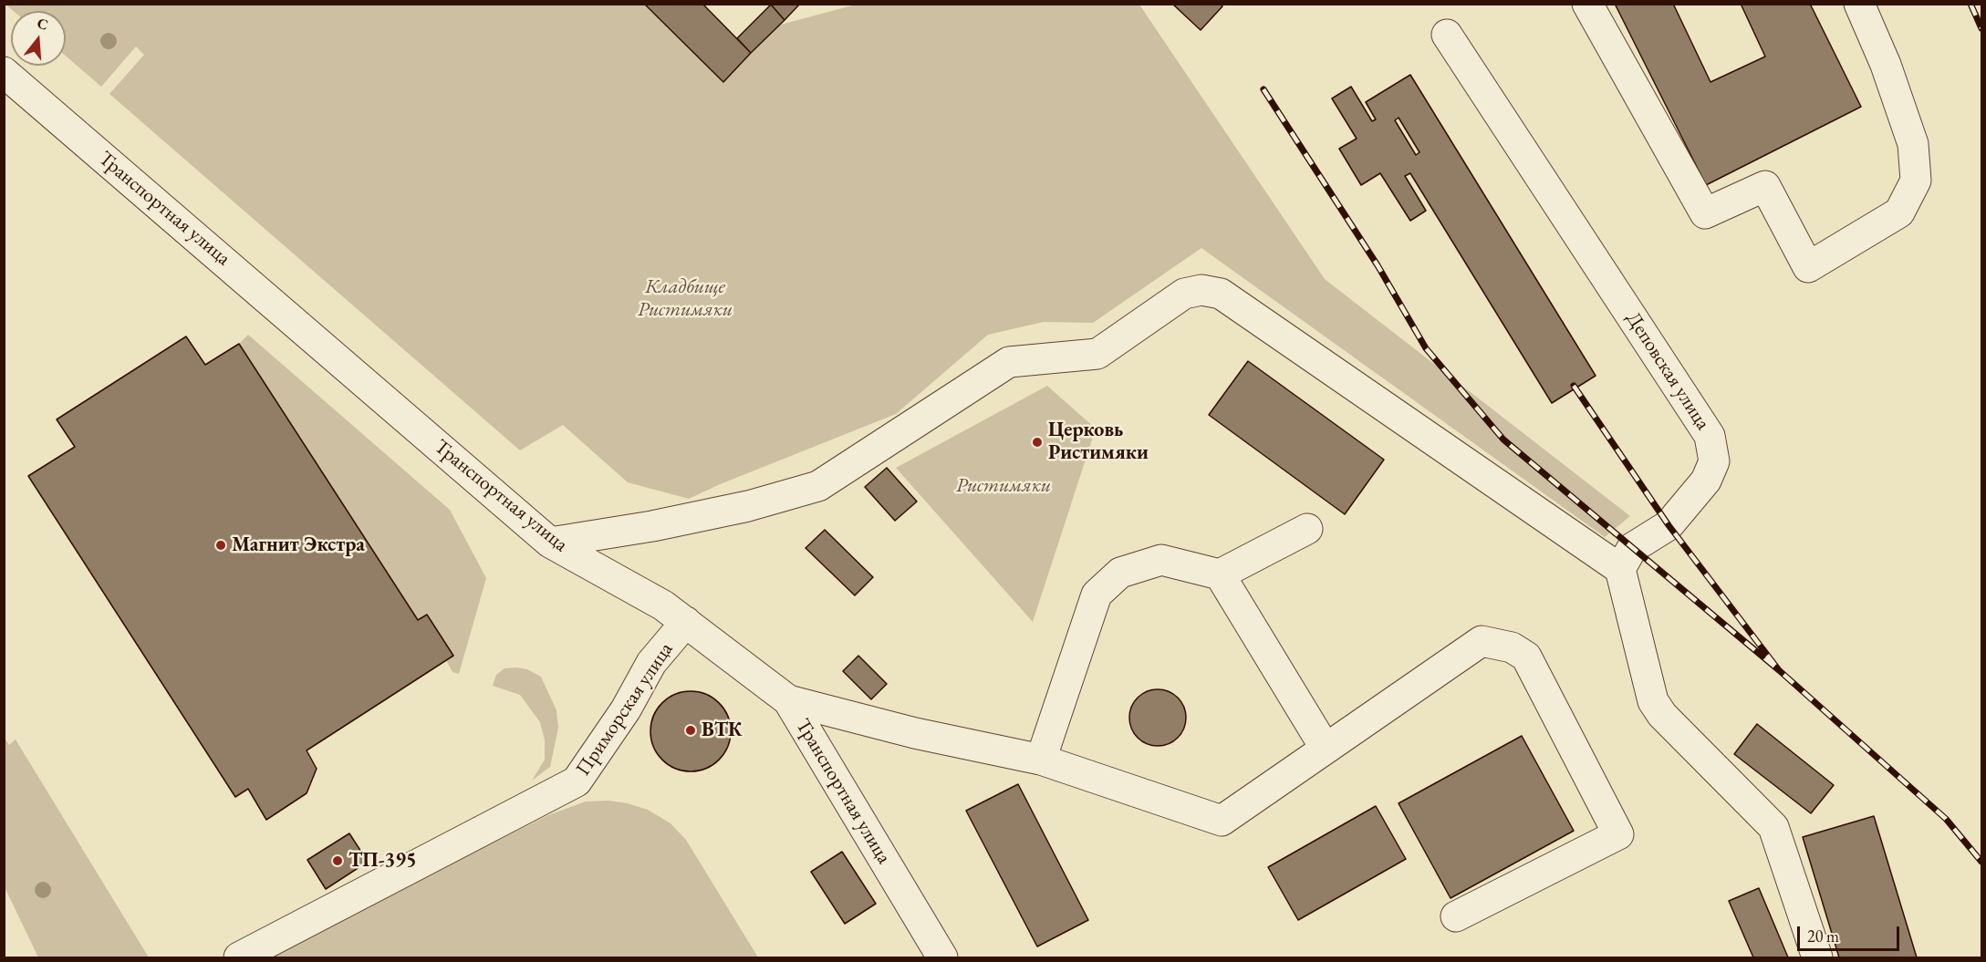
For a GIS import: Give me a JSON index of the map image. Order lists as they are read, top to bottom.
{
  "streets": {
    "street": ["Транспортная улица", "Деповская улица", "Приморская улица"]
  },
  "crossings": [
    ["Транспортная улица", "Приморская улица"]
  ],
  "parks": ["Кладбище Ристимяки", "Ристимяки"],
  "places": [
    "Церковь Ристимяки",
    "Магнит Экстра",
    "ВТК",
    "ТП-395"
  ],
  "scale_bar": "20 m",
  "north": "top"
}
